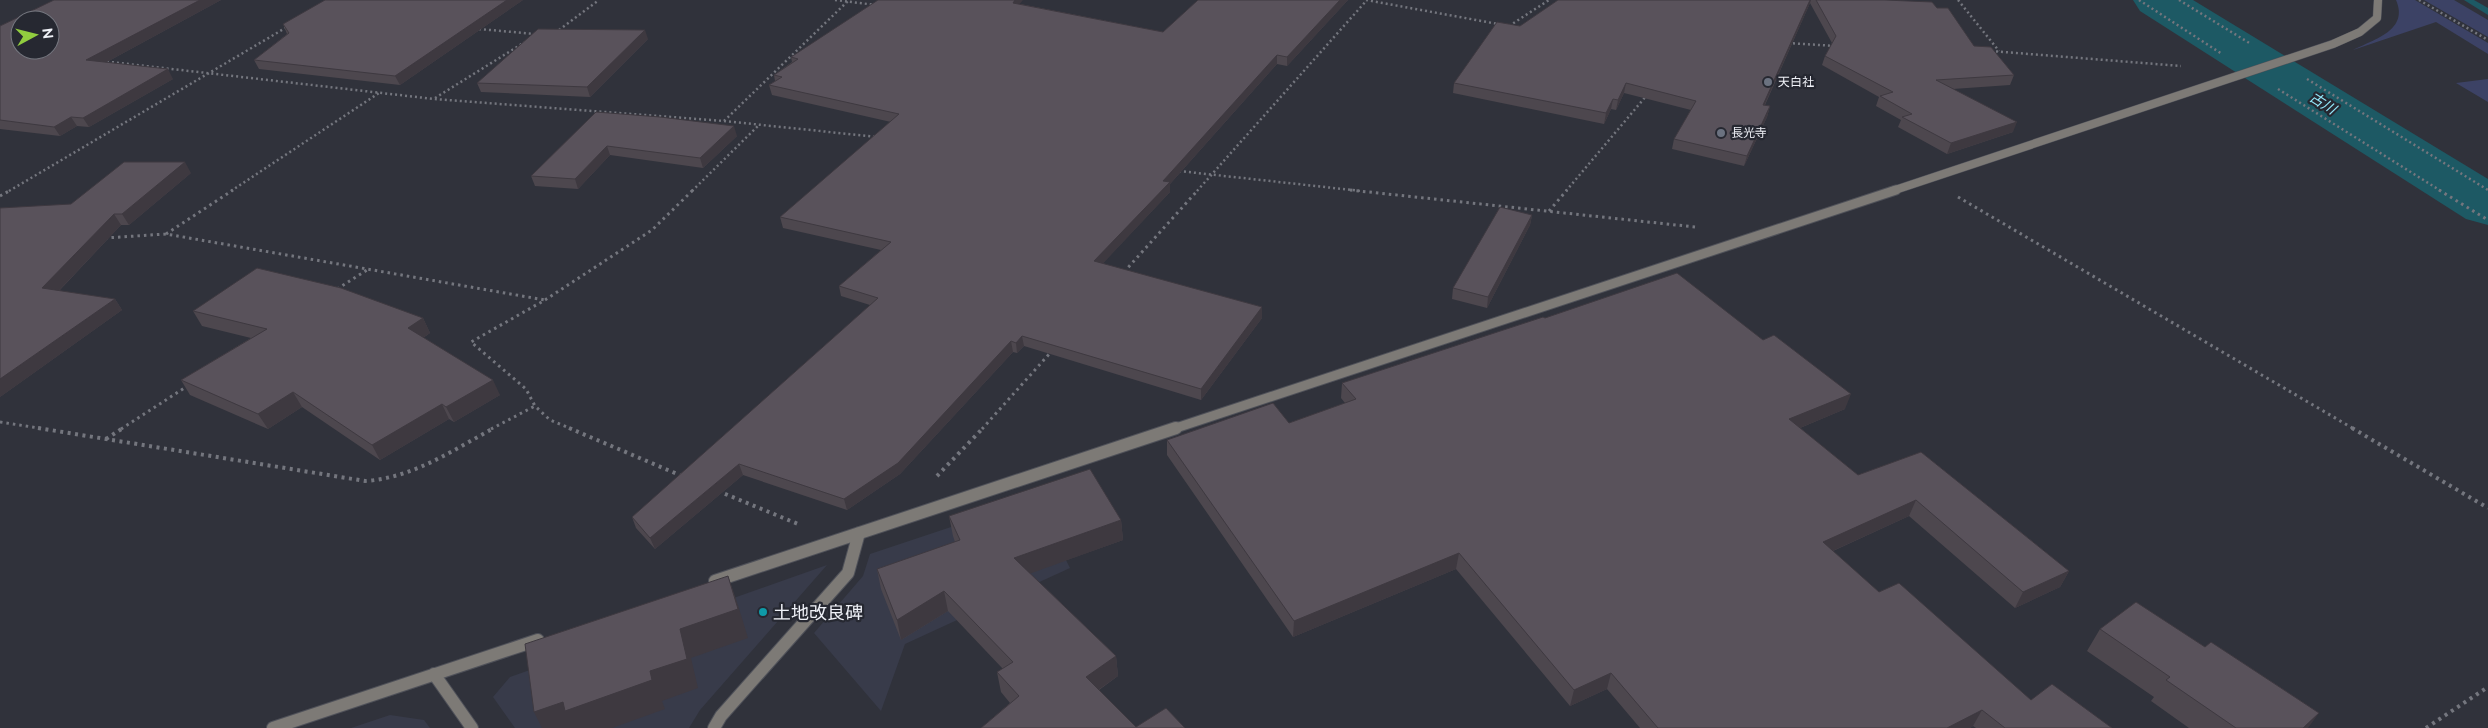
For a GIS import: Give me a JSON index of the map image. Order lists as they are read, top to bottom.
{
  "water": ["古川"],
  "places": ["天白社", "長光寺", "土地改良碑"],
  "north": "right"
}
